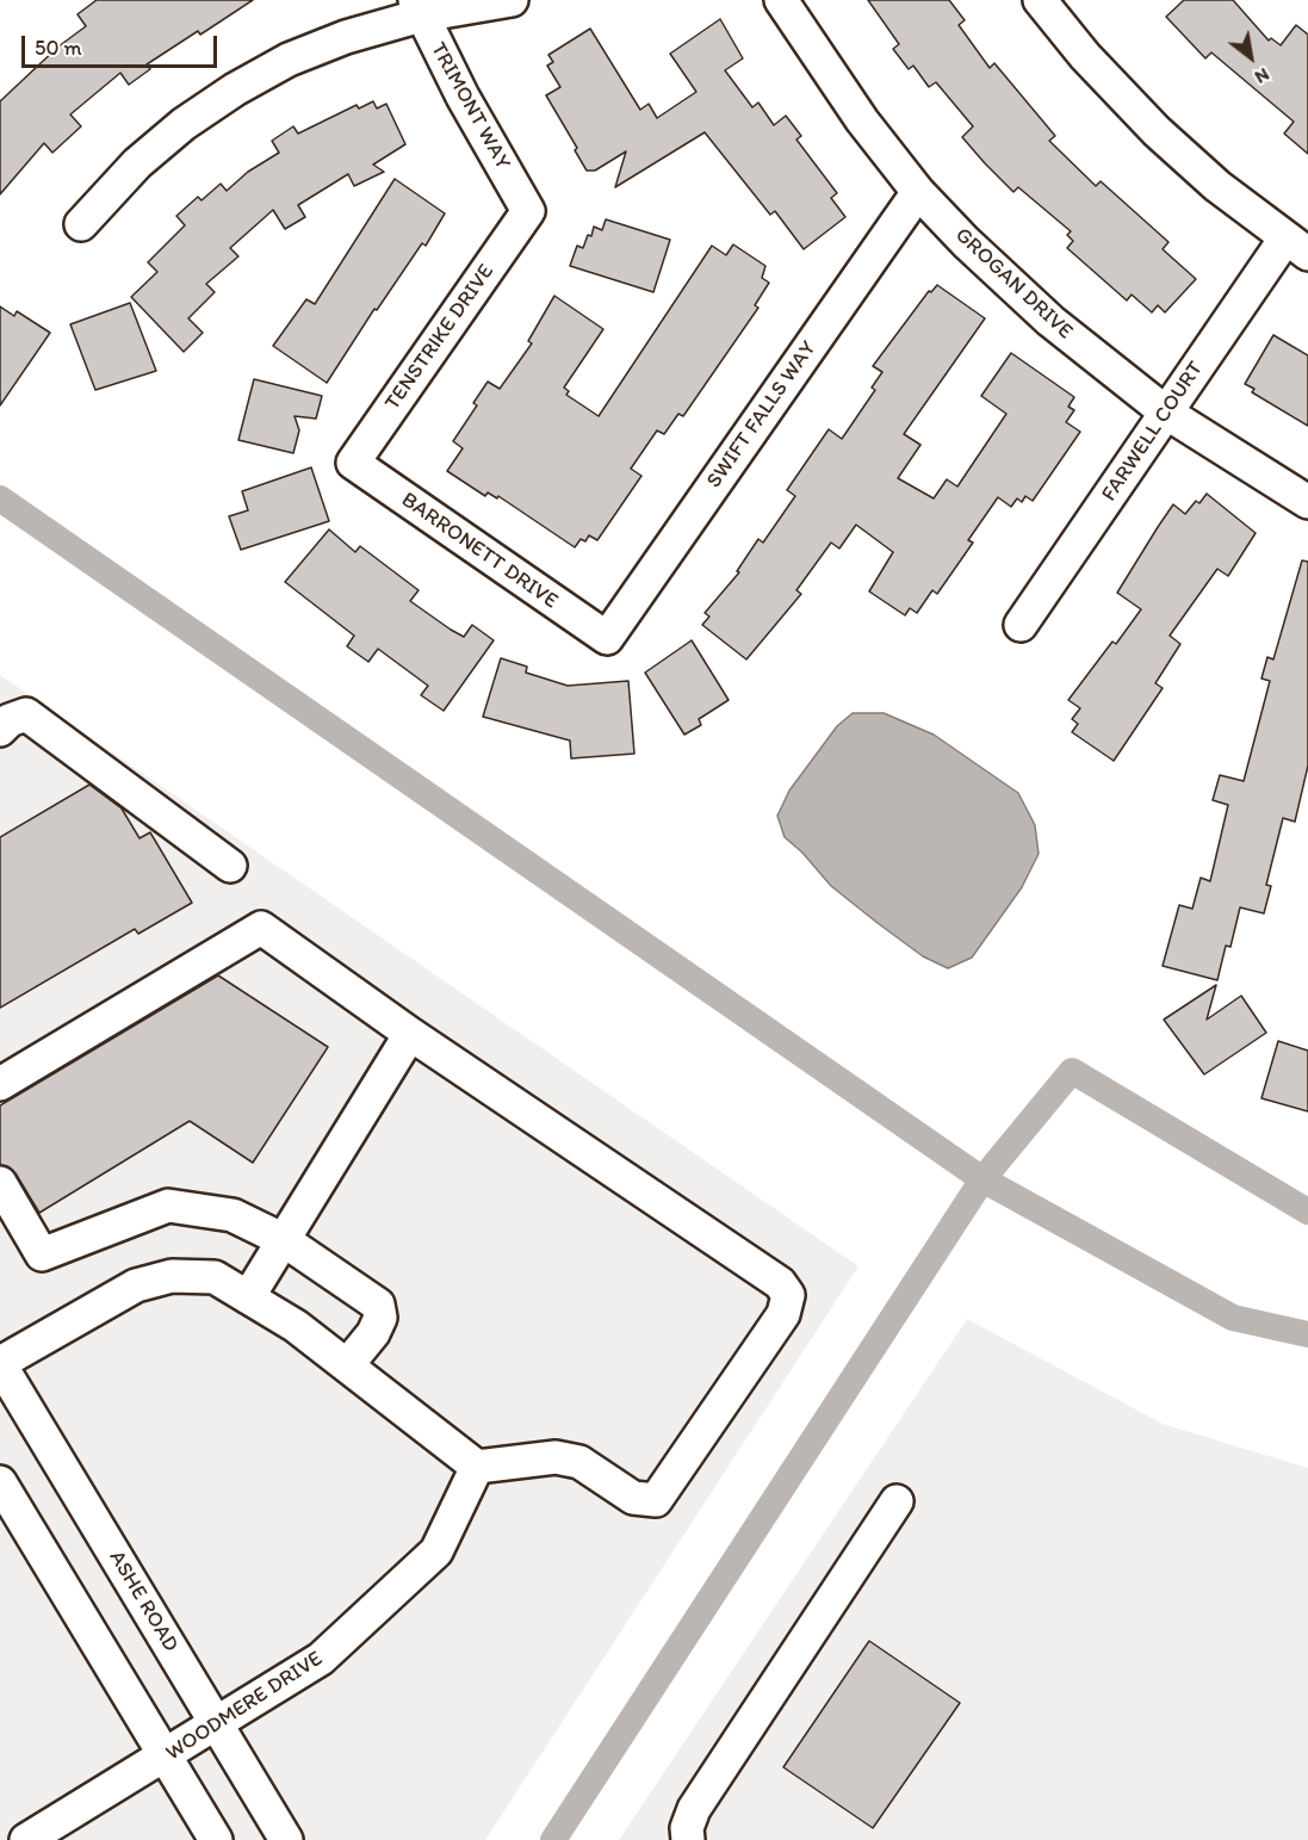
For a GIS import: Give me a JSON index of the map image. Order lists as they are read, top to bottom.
{
  "streets": {
    "street": [
      "TRIMONT WAY",
      "GROGAN DRIVE",
      "TENSTRIKE DRIVE",
      "SWIFT FALLS WAY",
      "FARWELL COURT",
      "BARRONETT DRIVE",
      "ASHE ROAD",
      "WOODMERE DRIVE"
    ]
  },
  "crossings": [
    ["TRIMONT WAY", "TENSTRIKE DRIVE"],
    ["GROGAN DRIVE", "SWIFT FALLS WAY"],
    ["GROGAN DRIVE", "FARWELL COURT"],
    ["TENSTRIKE DRIVE", "BARRONETT DRIVE"],
    ["SWIFT FALLS WAY", "BARRONETT DRIVE"],
    ["ASHE ROAD", "WOODMERE DRIVE"]
  ],
  "scale_bar": "50 m",
  "north": "bottom right"
}
